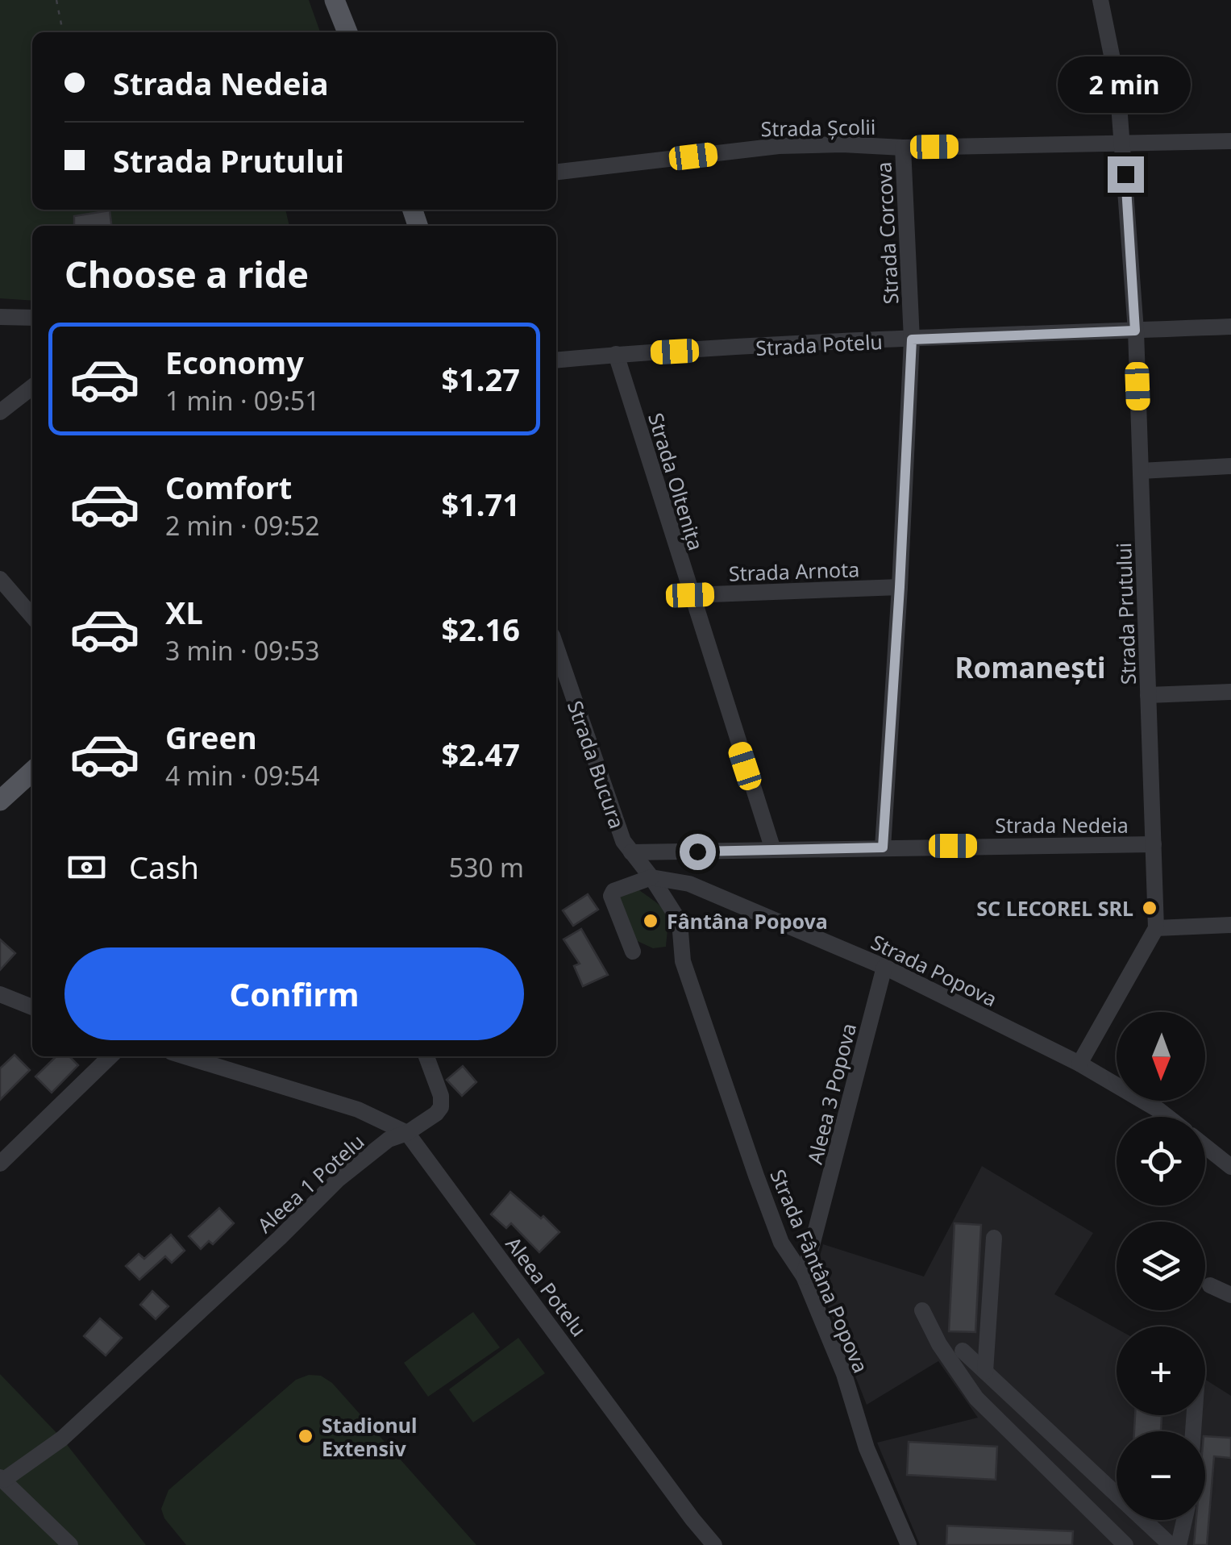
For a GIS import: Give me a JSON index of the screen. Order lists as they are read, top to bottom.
{
  "streets": {
    "street": [
      "Strada Școlii",
      "Strada Corcova",
      "Strada Potelu",
      "Strada Oltenița",
      "Strada Arnota",
      "Strada Prutului",
      "Strada Bucura",
      "Strada Nedeia",
      "Strada Popova",
      "Aleea 3 Popova",
      "Aleea 1 Potelu",
      "Strada Fântâna Popova",
      "Aleea Potelu"
    ]
  },
  "crossings": [
    ["Strada Școlii", "Strada Corcova"],
    ["Strada Școlii", "Strada Prutului"],
    ["Strada Corcova", "Strada Potelu"],
    ["Strada Corcova", "Strada Arnota"],
    ["Strada Corcova", "Strada Nedeia"],
    ["Strada Potelu", "Strada Oltenița"],
    ["Strada Potelu", "Strada Prutului"],
    ["Strada Oltenița", "Strada Arnota"],
    ["Strada Oltenița", "Strada Nedeia"],
    ["Strada Prutului", "Strada Nedeia"],
    ["Strada Bucura", "Strada Nedeia"],
    ["Strada Bucura", "Strada Popova"],
    ["Strada Bucura", "Strada Fântâna Popova"],
    ["Strada Popova", "Aleea 3 Popova"],
    ["Strada Popova", "Strada Fântâna Popova"],
    ["Aleea 3 Popova", "Strada Fântâna Popova"],
    ["Aleea 1 Potelu", "Aleea Potelu"]
  ],
  "districts": ["Romanești"],
  "places": ["SC LECOREL SRL", "Fântâna Popova", "Stadionul Extensiv"],
  "north": "bottom",
  "page": {
    "banner": ["Strada Nedeia", "Strada Prutului"],
    "bubble": "2 min",
    "heading": "Choose a ride",
    "list": [
      {
        "name": "Economy",
        "note": "1 min · 09:51",
        "value": "$1.27"
      },
      {
        "name": "Comfort",
        "note": "2 min · 09:52",
        "value": "$1.71"
      },
      {
        "name": "XL",
        "note": "3 min · 09:53",
        "value": "$2.16"
      },
      {
        "name": "Green",
        "note": "4 min · 09:54",
        "value": "$2.47"
      }
    ],
    "pay": ["Cash", "530 m"],
    "buttons": "Confirm",
    "map_buttons": ["+", "−"]
  }
}
